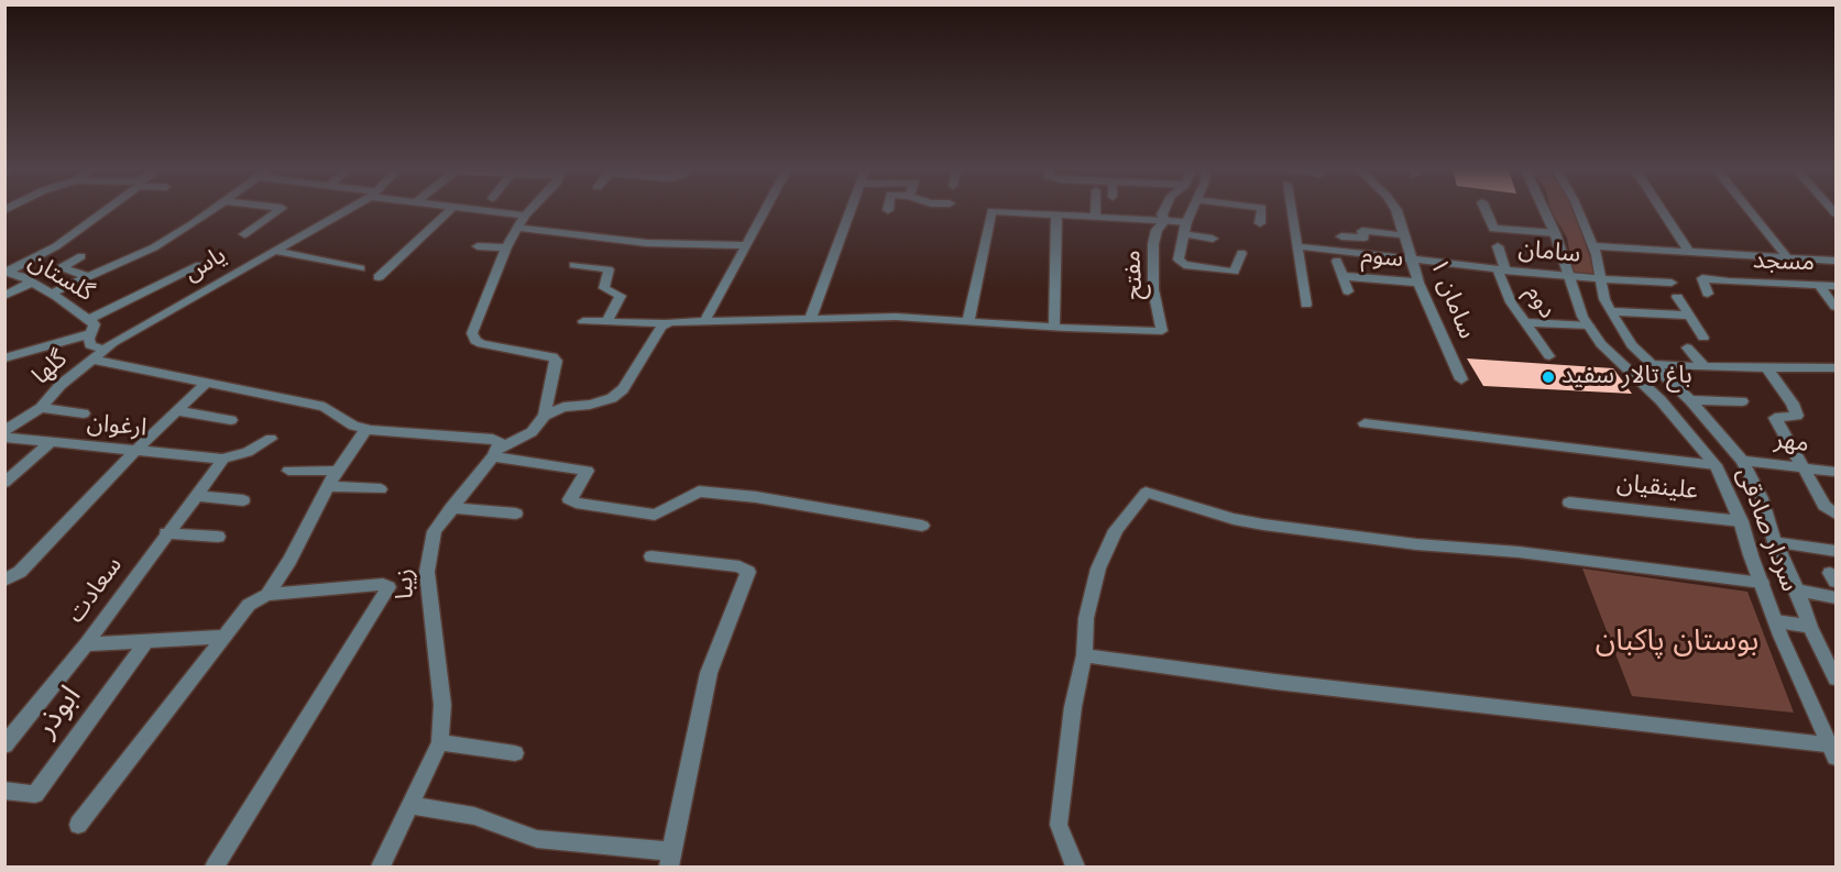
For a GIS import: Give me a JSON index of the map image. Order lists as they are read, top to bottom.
{
  "streets": {
    "street": [
      "سامان",
      "سوم",
      "مسجد",
      "یاس",
      "مفتح",
      "گلستان",
      "سامان ۱",
      "دوم",
      "گلها",
      "ارغوان",
      "مهر",
      "علینقیان",
      "سردار صادقی",
      "زیبا",
      "سعادت",
      "ابوذر"
    ]
  },
  "crossings": [
    ["سامان", "سامان ۱"],
    ["سامان", "دوم"],
    ["سامان", "سردار صادقی"],
    ["سوم", "سامان ۱"],
    ["یاس", "گلستان"],
    ["یاس", "گلها"],
    ["ارغوان", "سعادت"],
    ["علینقیان", "سردار صادقی"]
  ],
  "parks": ["بوستان پاکبان"],
  "places": ["باغ تالار سفید"]
}
